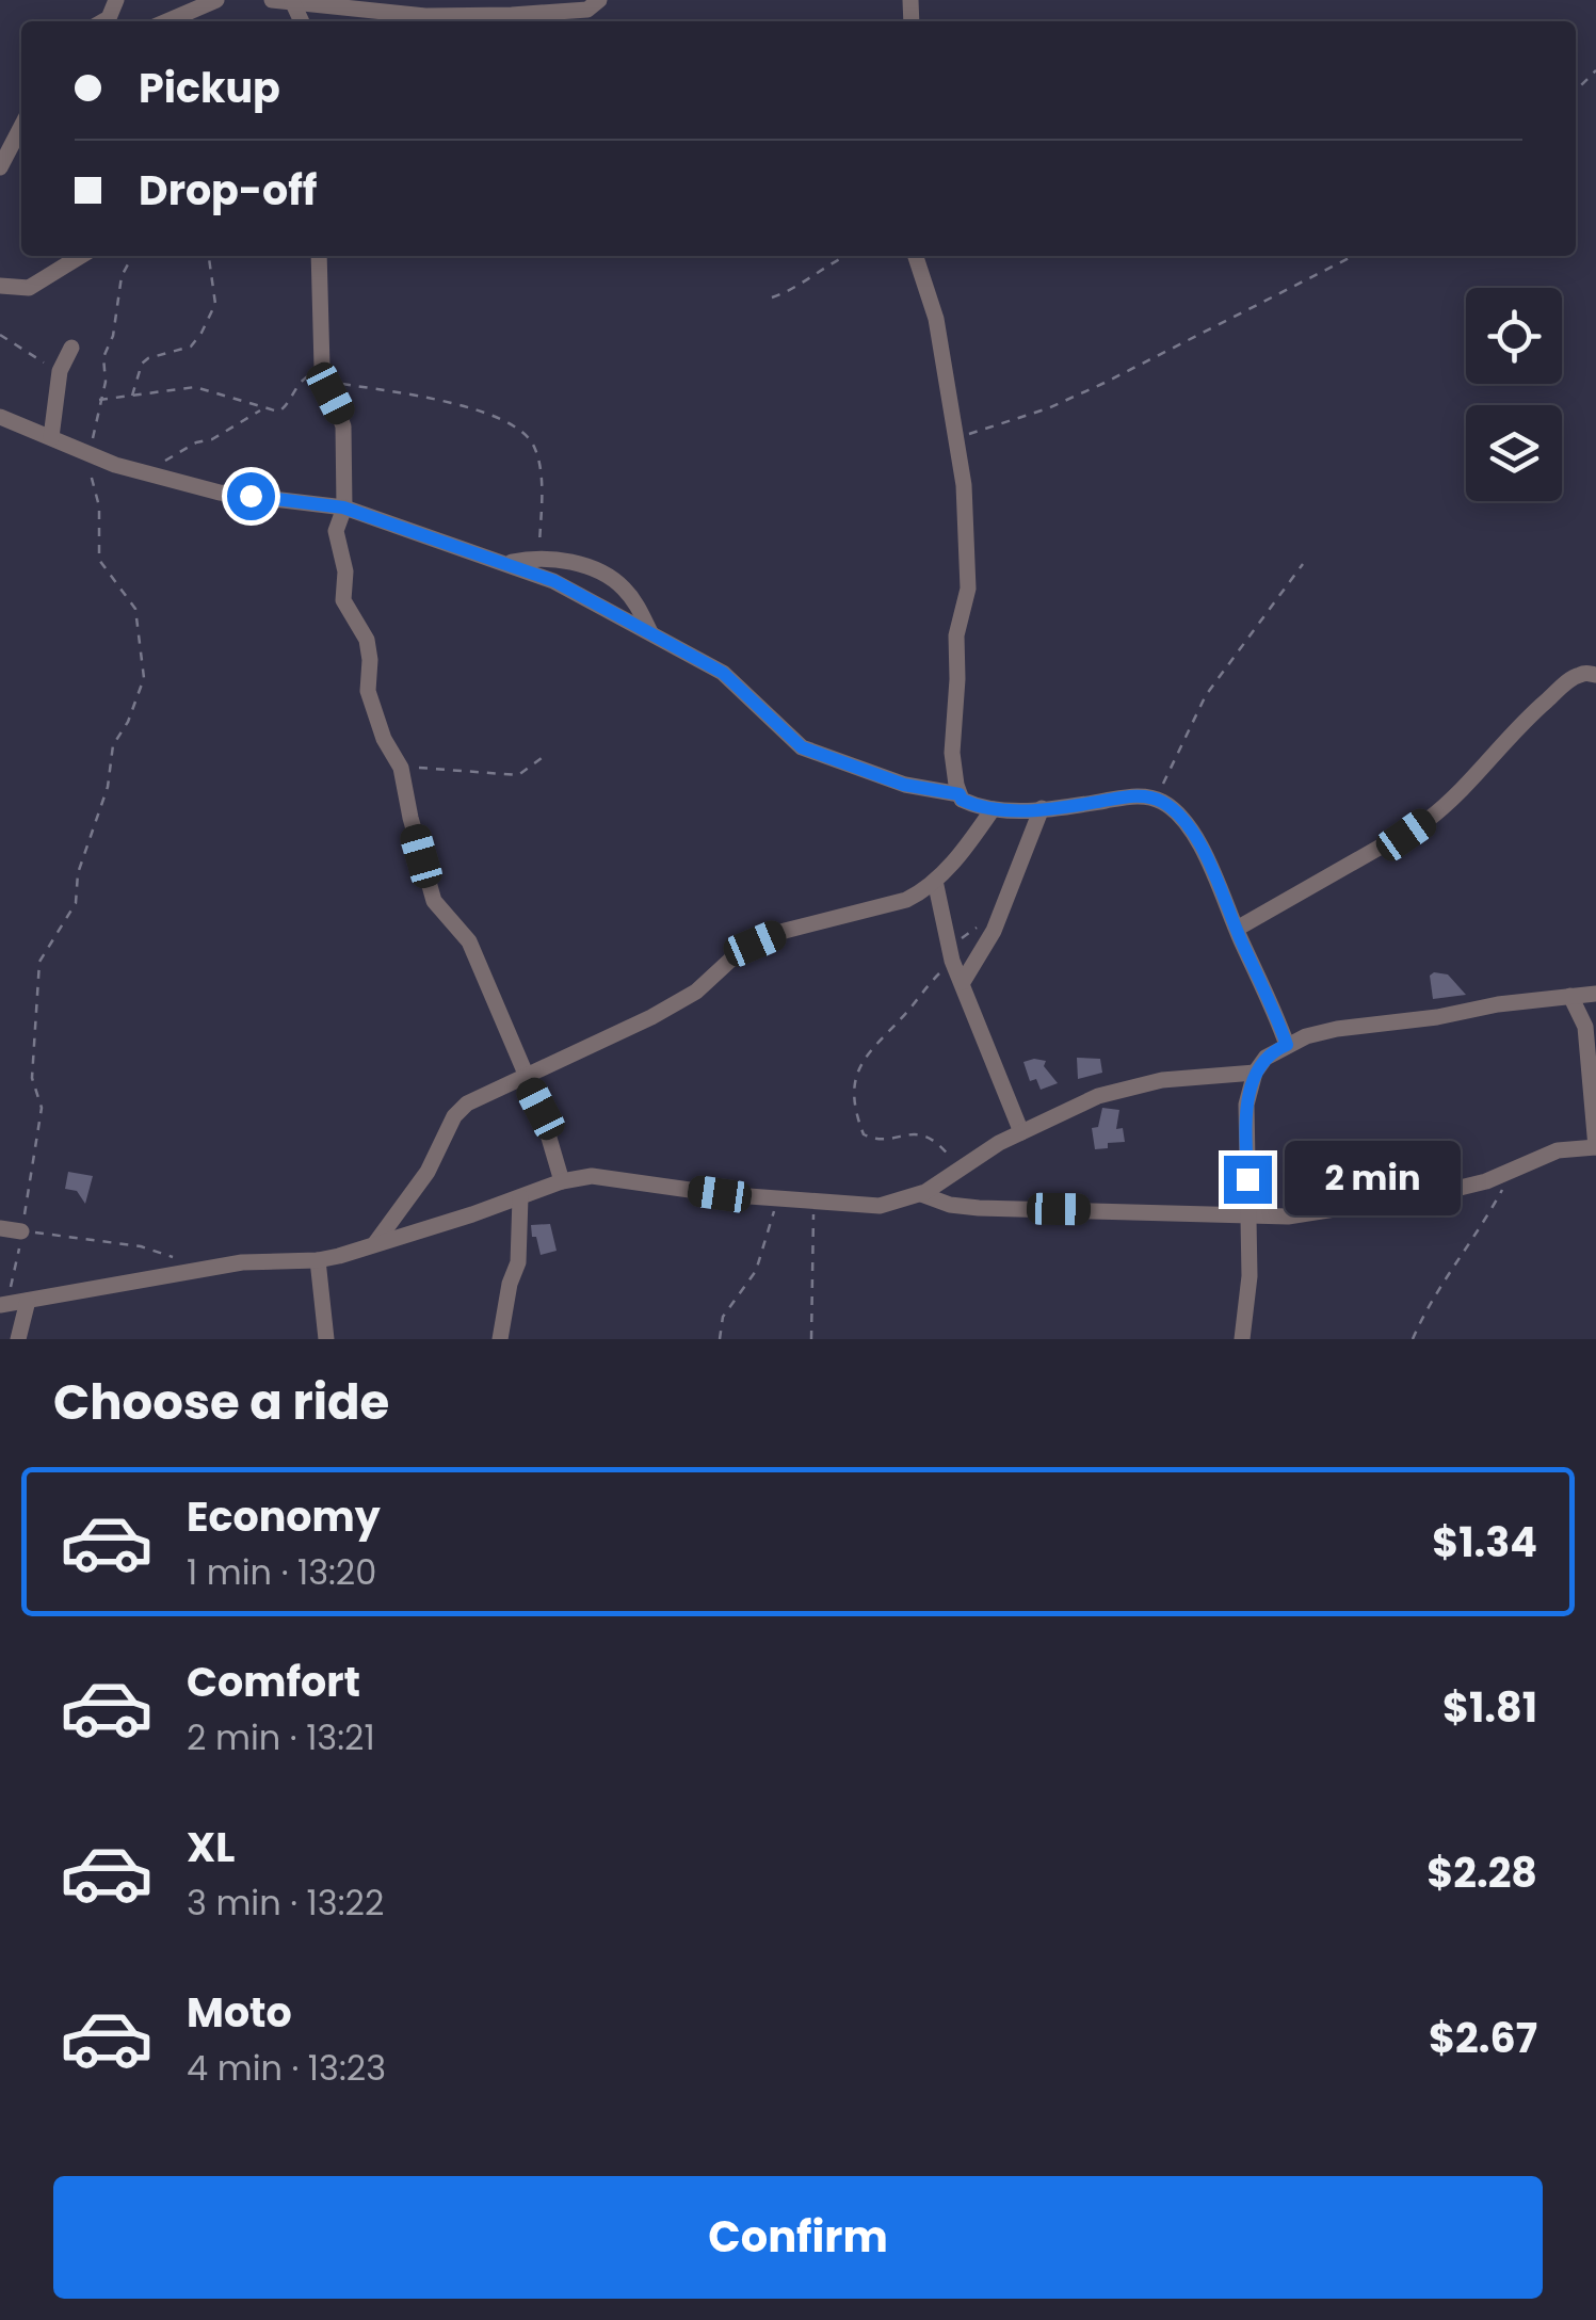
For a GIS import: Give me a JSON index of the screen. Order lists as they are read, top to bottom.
{
  "page": {
    "banner": ["Pickup", "Drop-off"],
    "bubble": "2 min",
    "heading": "Choose a ride",
    "list": [
      {
        "name": "Economy",
        "note": "1 min · 13:20",
        "value": "$1.34"
      },
      {
        "name": "Comfort",
        "note": "2 min · 13:21",
        "value": "$1.81"
      },
      {
        "name": "XL",
        "note": "3 min · 13:22",
        "value": "$2.28"
      },
      {
        "name": "Moto",
        "note": "4 min · 13:23",
        "value": "$2.67"
      }
    ],
    "buttons": "Confirm"
  }
}
